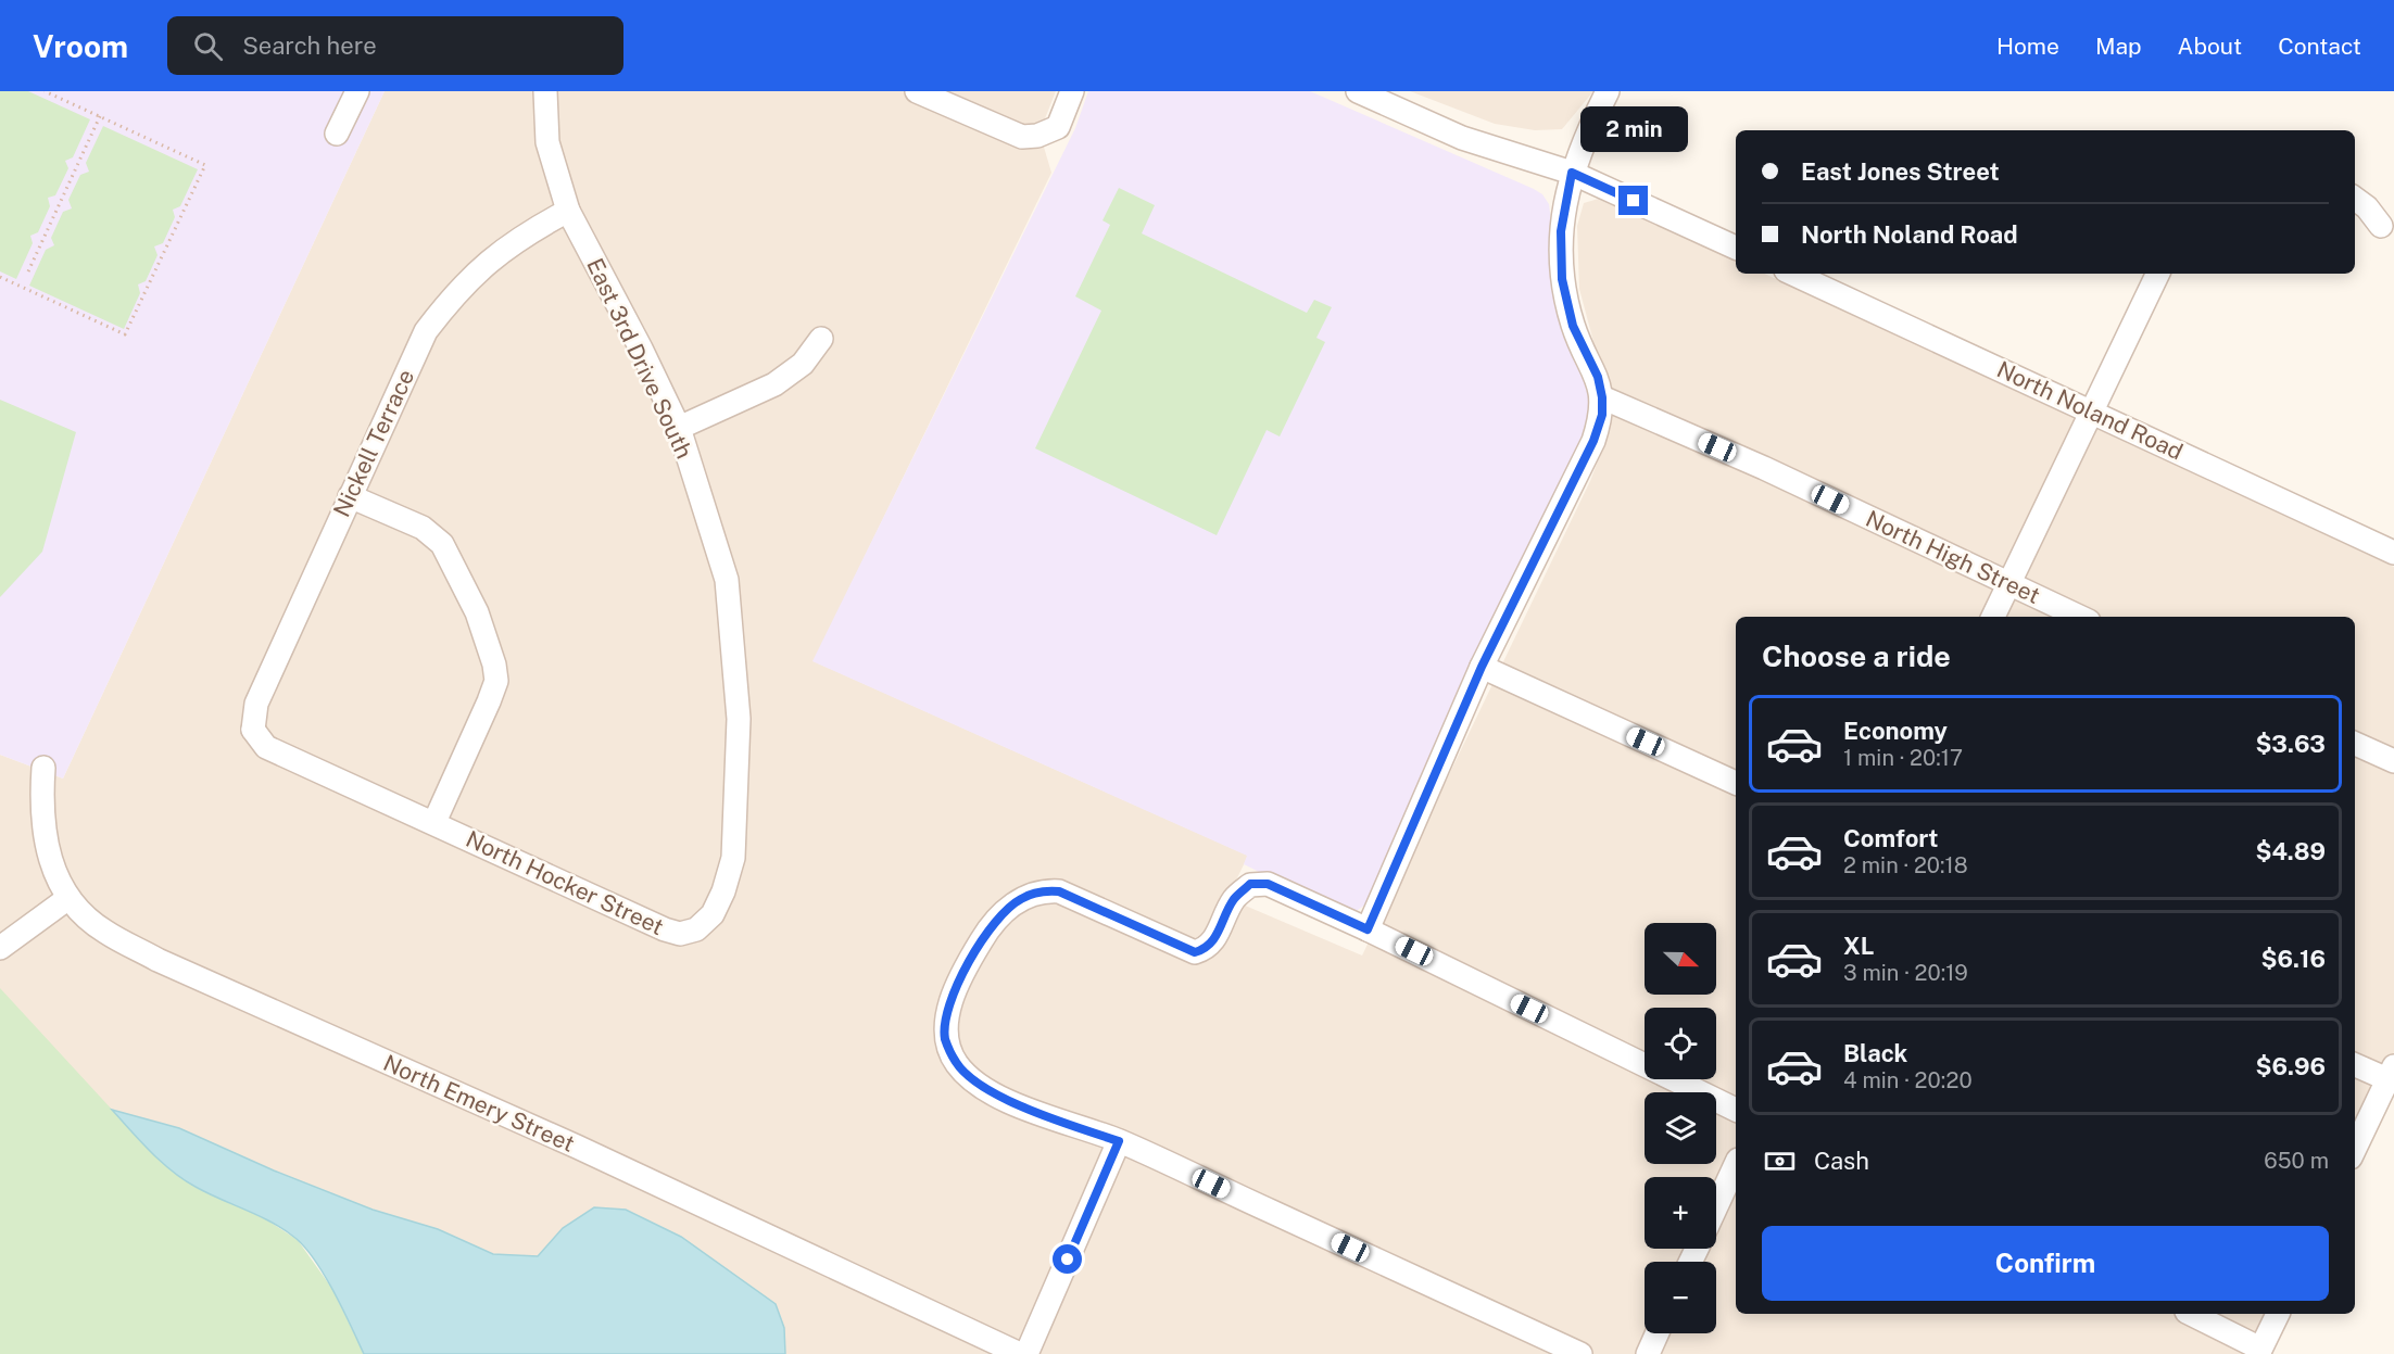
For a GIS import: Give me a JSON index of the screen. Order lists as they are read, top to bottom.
{
  "streets": {
    "street": [
      "East 3rd Drive South",
      "North Noland Road",
      "Nickell Terrace",
      "North High Street",
      "North Hocker Street",
      "North Emery Street"
    ]
  },
  "crossings": [
    ["East 3rd Drive South", "Nickell Terrace"],
    ["East 3rd Drive South", "North Hocker Street"],
    ["Nickell Terrace", "North Hocker Street"]
  ],
  "north": "right",
  "page": {
    "header": "Vroom",
    "search": "Search here",
    "nav": [
      "Home",
      "Map",
      "About",
      "Contact"
    ],
    "bubble": "2 min",
    "banner": ["East Jones Street", "North Noland Road"],
    "heading": "Choose a ride",
    "list": [
      {
        "name": "Economy",
        "note": "1 min · 20:17",
        "value": "$3.63"
      },
      {
        "name": "Comfort",
        "note": "2 min · 20:18",
        "value": "$4.89"
      },
      {
        "name": "XL",
        "note": "3 min · 20:19",
        "value": "$6.16"
      },
      {
        "name": "Black",
        "note": "4 min · 20:20",
        "value": "$6.96"
      }
    ],
    "map_buttons": ["+", "−"],
    "pay": ["Cash", "650 m"],
    "buttons": "Confirm"
  }
}
